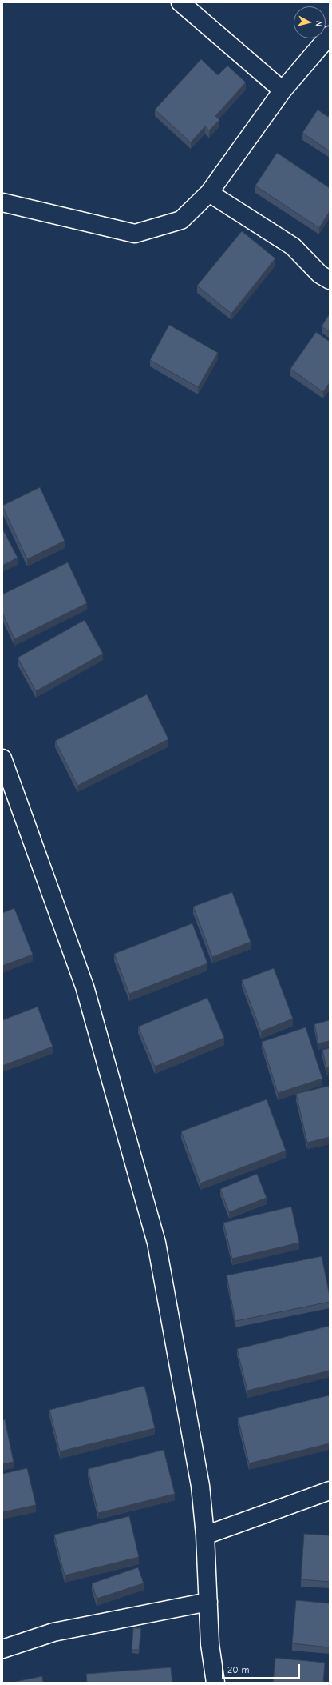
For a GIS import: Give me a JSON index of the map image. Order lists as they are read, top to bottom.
{
  "scale_bar": "20 m",
  "north": "right"
}
